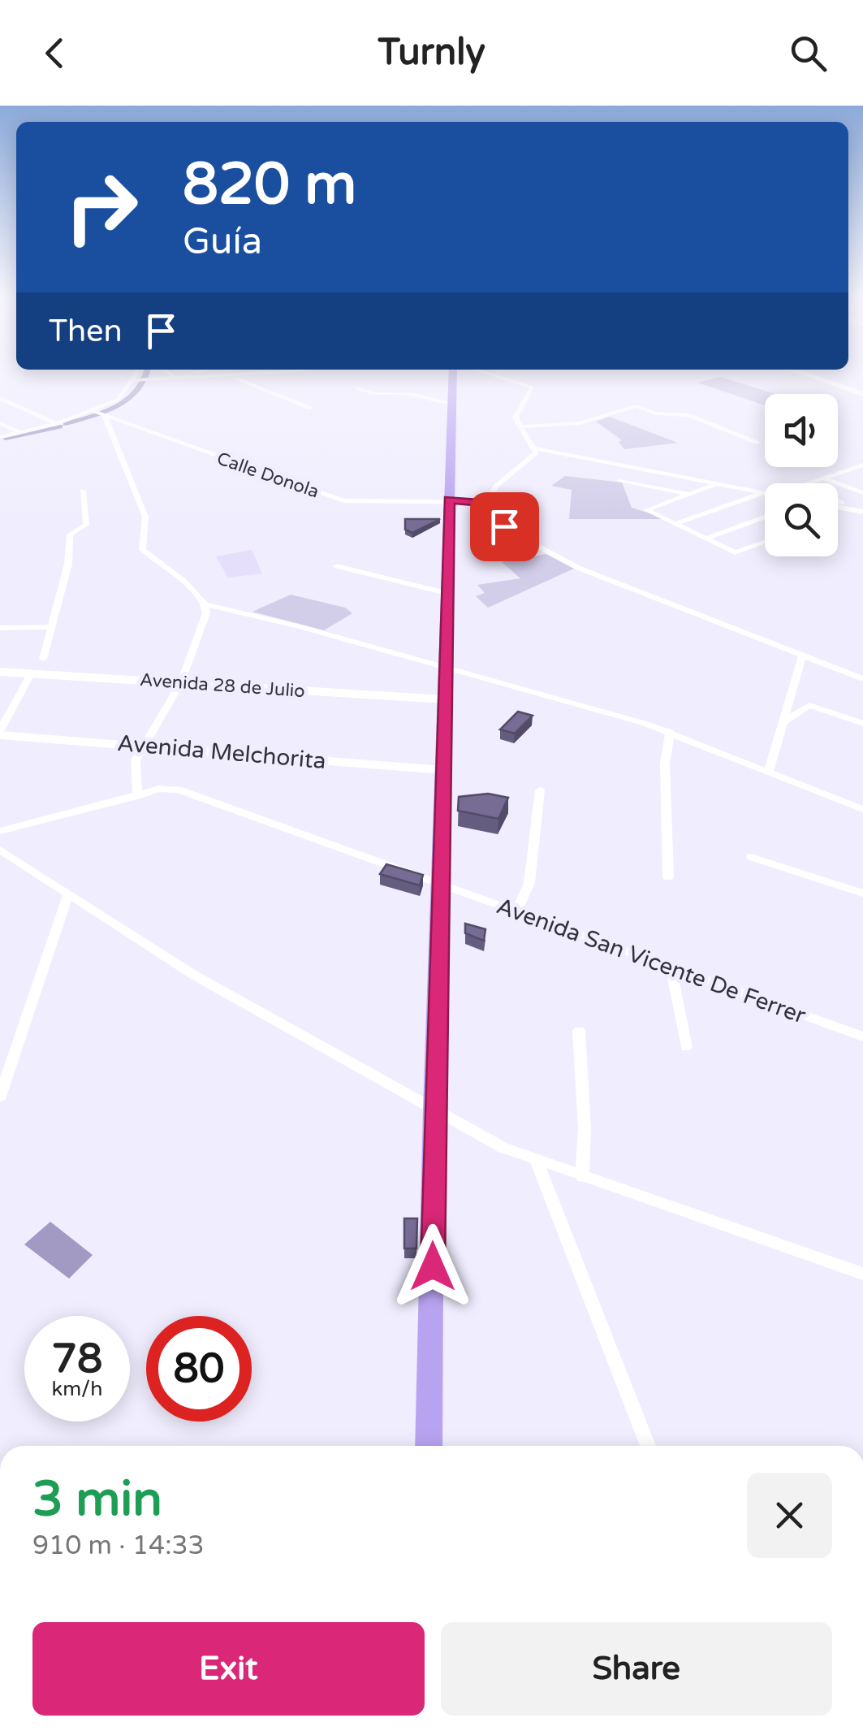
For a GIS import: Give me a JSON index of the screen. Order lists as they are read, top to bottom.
{
  "streets": {
    "main road": ["Avenida 28 de Julio", "Avenida Melchorita"],
    "street": ["Calle Donola", "Avenida San Vicente De Ferrer"]
  },
  "page": {
    "header": "Turnly",
    "turn": ["820 m", "Guía"],
    "then": "Then",
    "speed": "78 km/h",
    "limit": "80",
    "heading": ["3 min", "910 m · 14:33"],
    "buttons": ["Exit", "Share"]
  }
}
